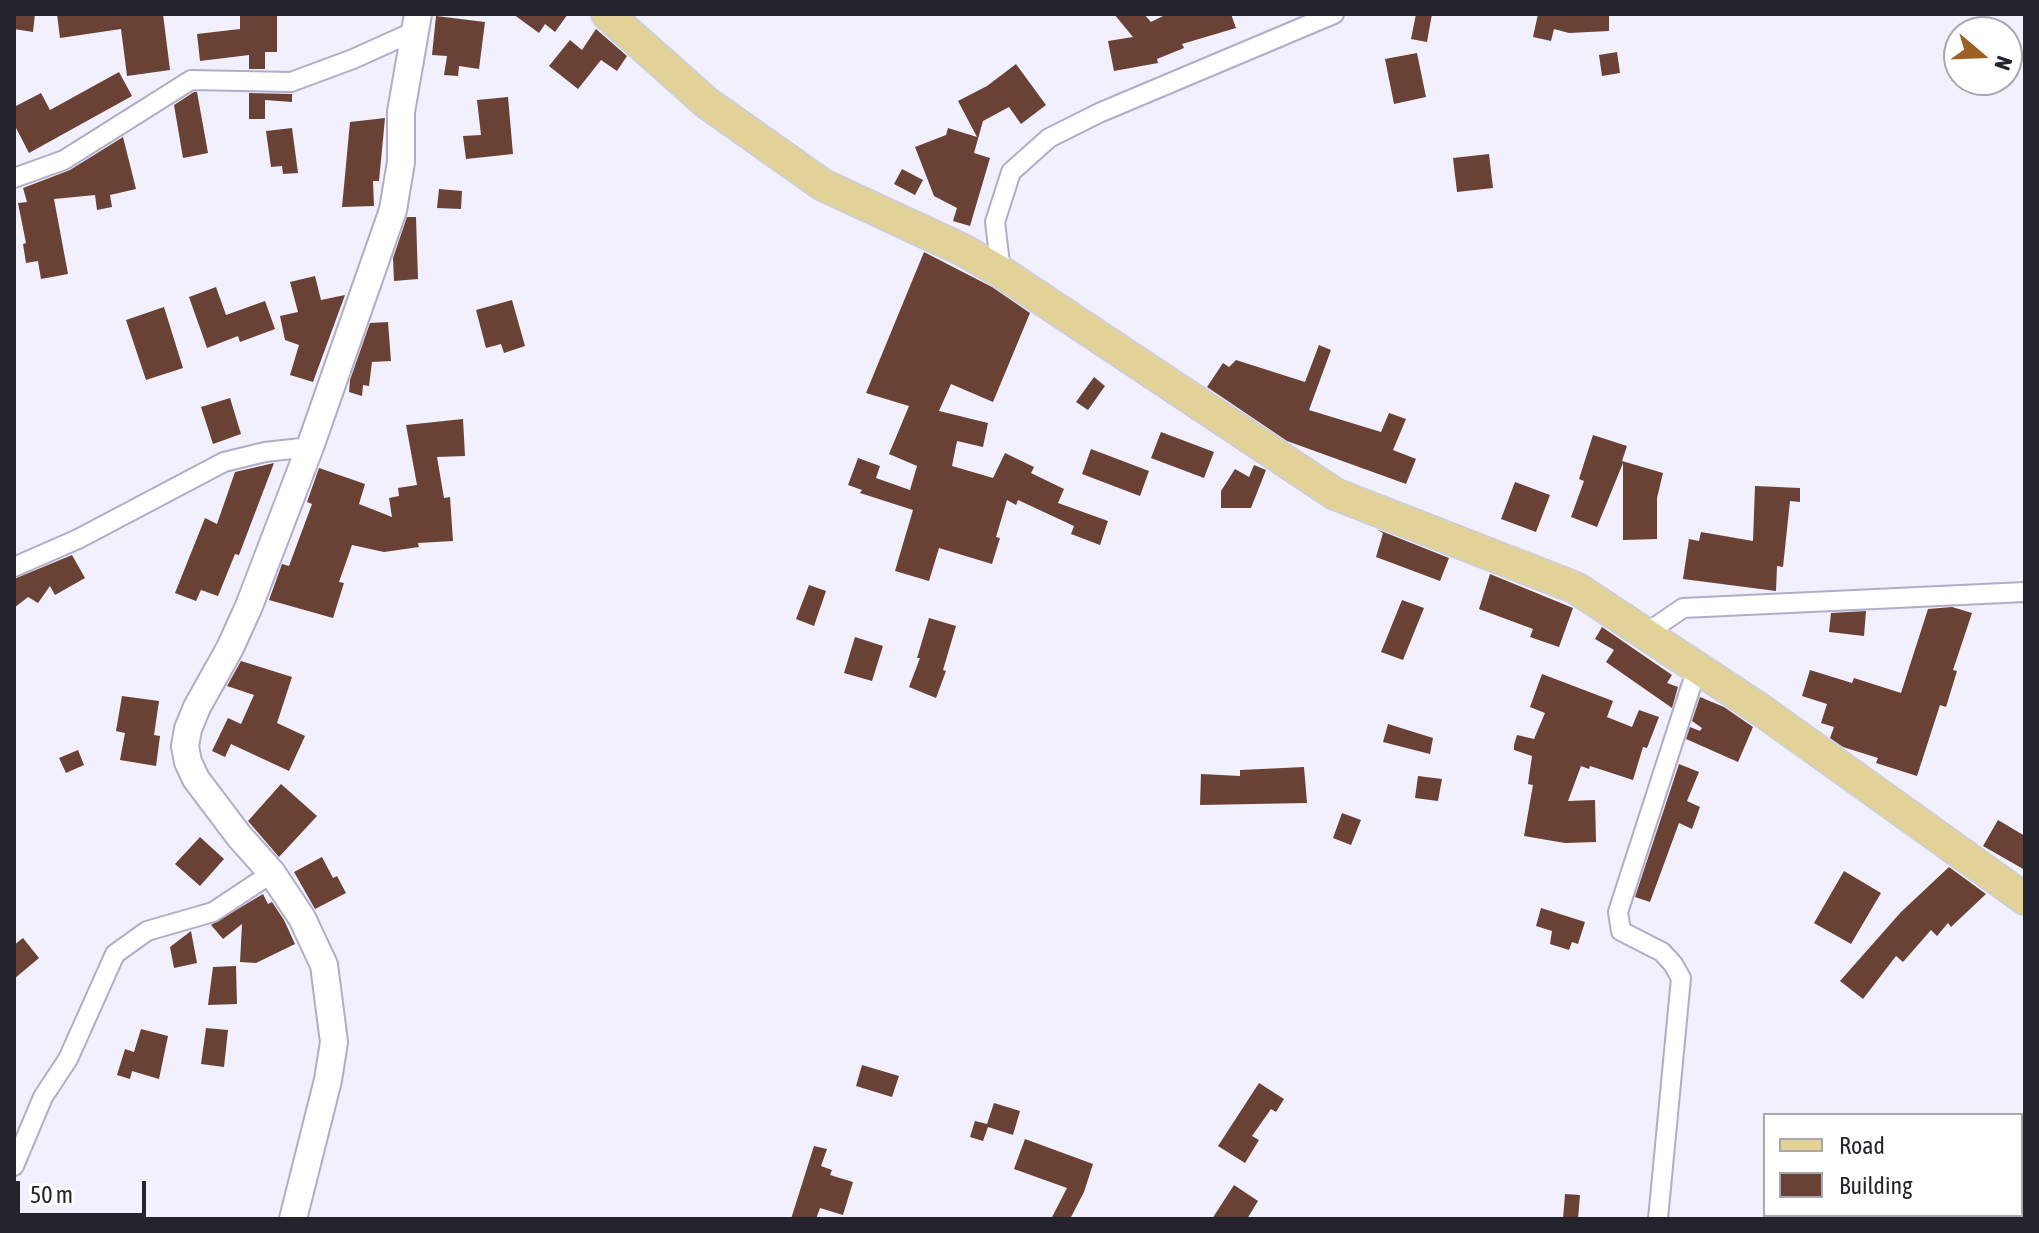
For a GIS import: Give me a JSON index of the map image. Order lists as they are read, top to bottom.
{
  "legend": ["Road", "Building"],
  "scale_bar": "50 m",
  "north": "right"
}
